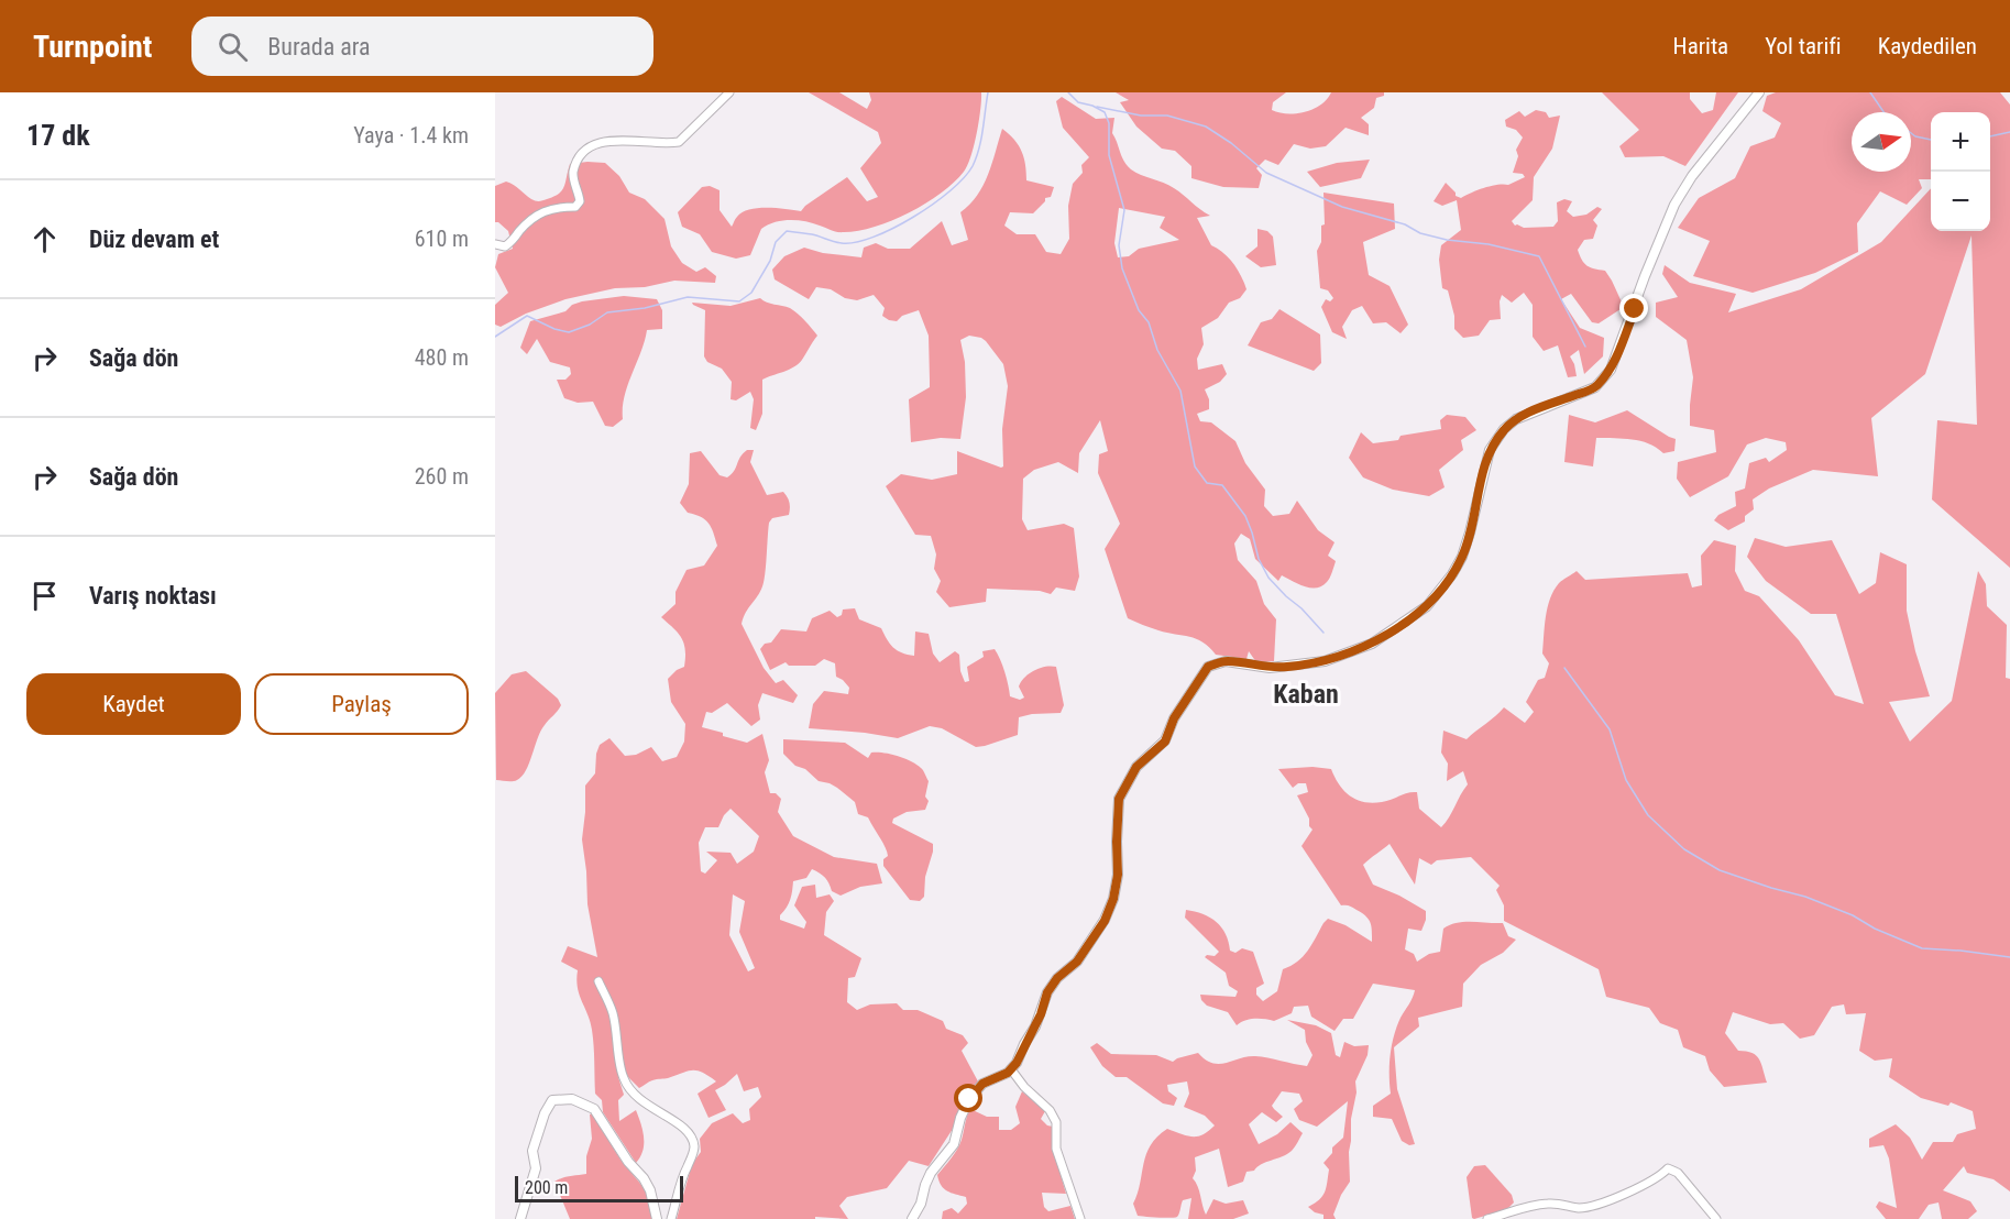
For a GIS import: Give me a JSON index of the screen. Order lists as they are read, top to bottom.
{
  "districts": ["Kaban"],
  "scale_bar": "200 m",
  "north": "right",
  "page": {
    "header": "Turnpoint",
    "search": "Burada ara",
    "nav": ["Harita", "Yol tarifi", "Kaydedilen"],
    "heading": ["17 dk", "Yaya · 1.4 km"],
    "map_buttons": ["+", "−"],
    "list": [
      ["Düz devam et", "610 m"],
      ["Sağa dön", "480 m"],
      ["Sağa dön", "260 m"],
      "Varış noktası"
    ],
    "buttons": ["Kaydet", "Paylaş"],
    "scale": "200 m"
  }
}
